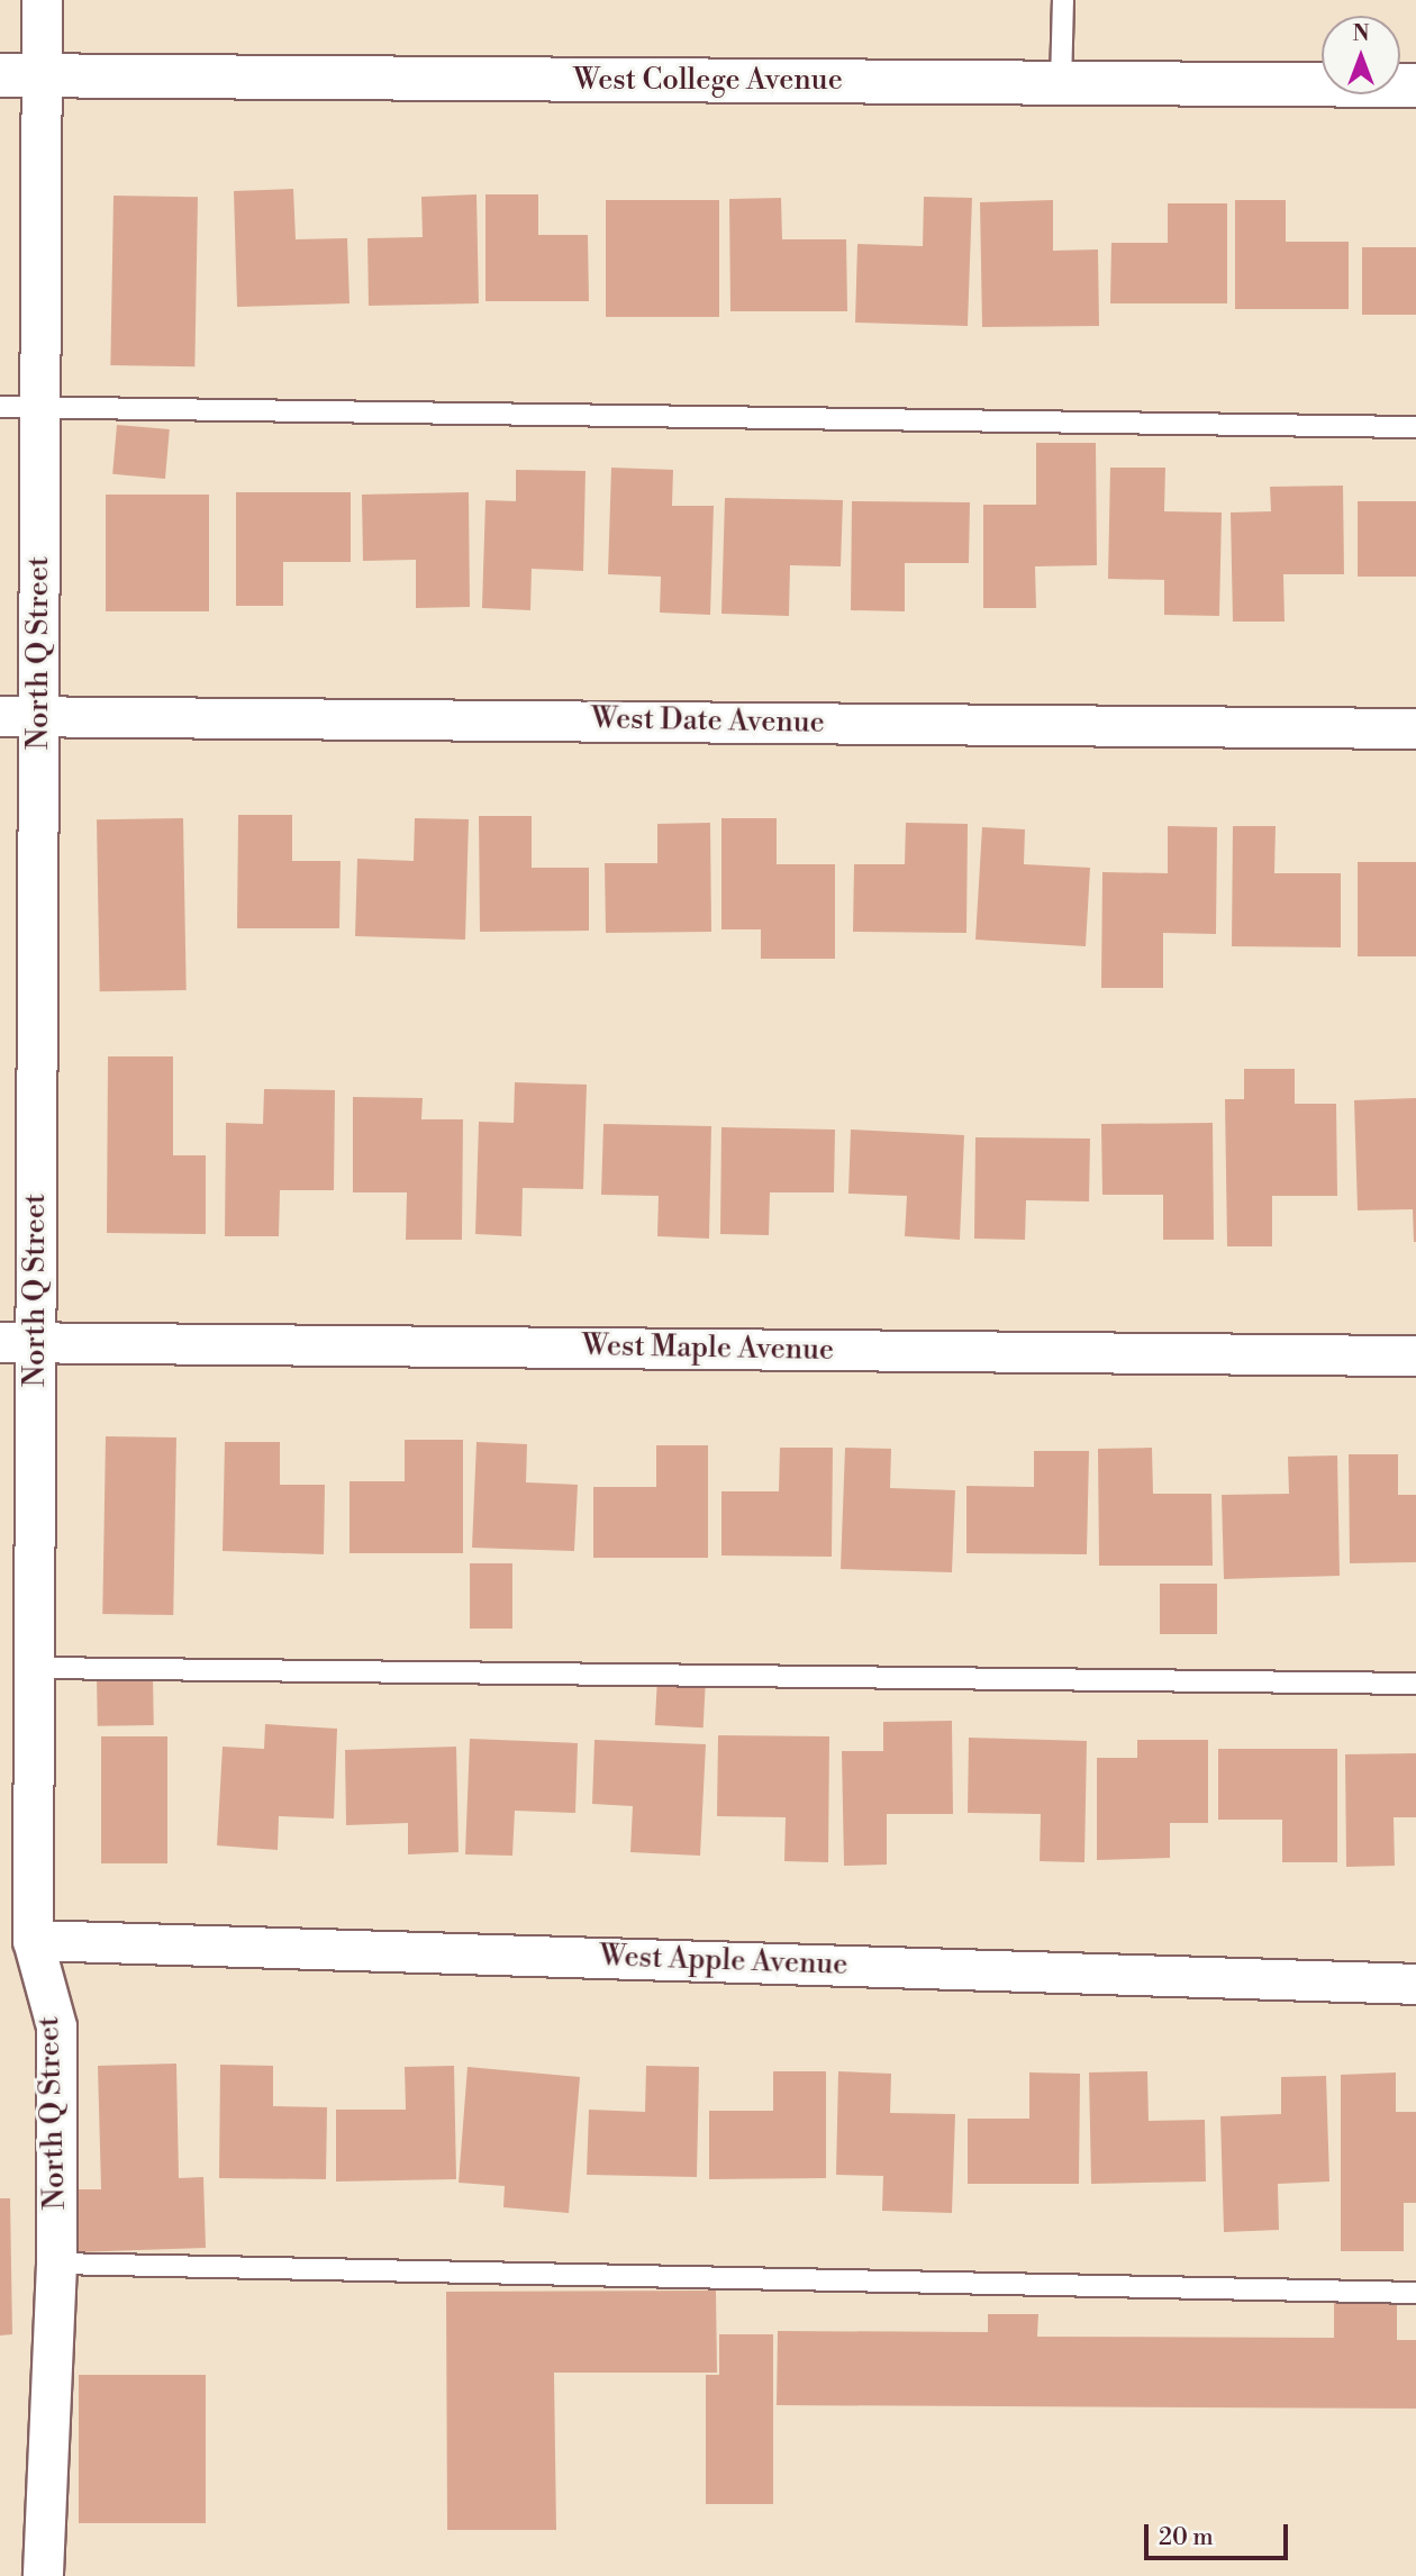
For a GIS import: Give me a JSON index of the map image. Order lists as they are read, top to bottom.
{
  "streets": {
    "street": [
      "West College Avenue",
      "North Q Street",
      "West Date Avenue",
      "West Maple Avenue",
      "West Apple Avenue"
    ]
  },
  "crossings": [
    ["West College Avenue", "North Q Street"],
    ["North Q Street", "West Date Avenue"],
    ["North Q Street", "West Maple Avenue"],
    ["North Q Street", "West Apple Avenue"]
  ],
  "scale_bar": "20 m",
  "north": "top"
}
